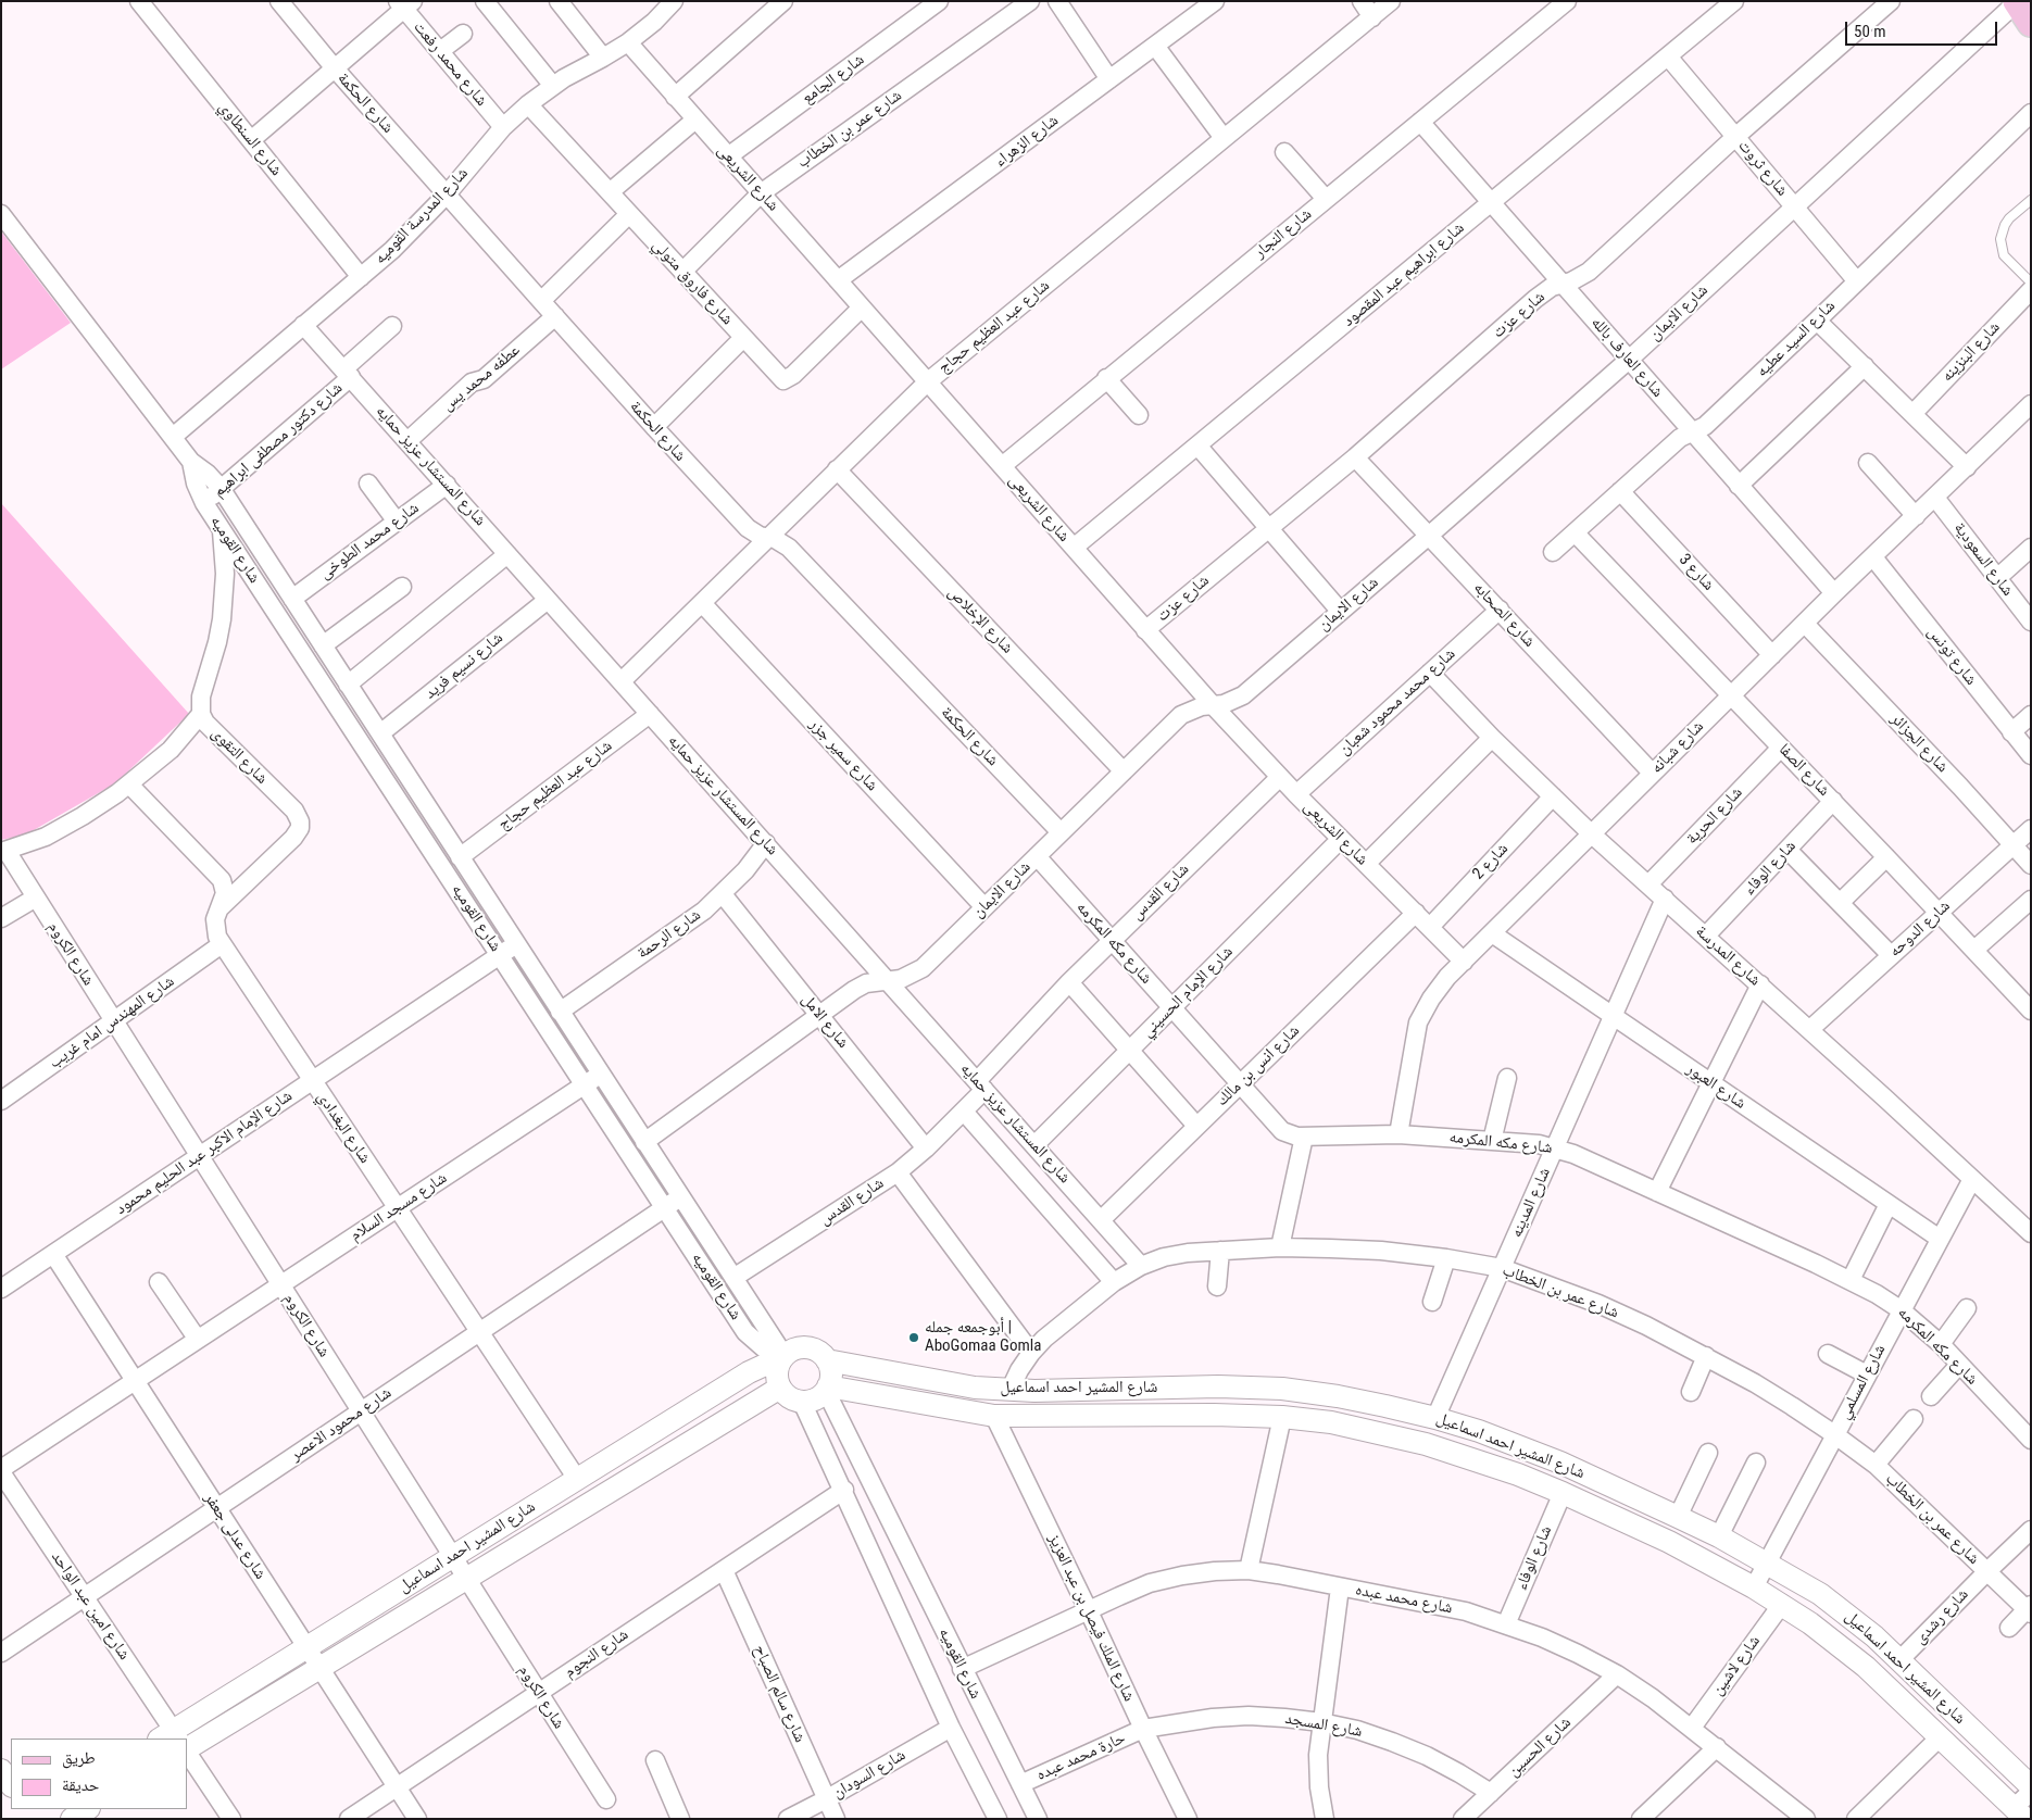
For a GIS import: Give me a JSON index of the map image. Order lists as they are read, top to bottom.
{
  "streets": {
    "street": [
      "شارع محمد رفعت",
      "شارع الجامع",
      "شارع الحكمة",
      "شارع عمر بن الخطاب",
      "شارع السنطاوي",
      "شارع الزهراء",
      "شارع ثروت",
      "شارع الشريعى",
      "شارع المدرسة القوميه",
      "شارع النجار",
      "شارع ابراهيم عبد المقصود",
      "شارع فاروق متولي",
      "شارع الايمان",
      "شارع عزت",
      "شارع عبد العظيم حجاج",
      "شارع السيد عطيه",
      "شارع البنزينه",
      "شارع العارف بالله",
      "عطفه محمد يس",
      "شارع دكتور مصطفى ابراهيم",
      "شارع المستشار عزيز حمايه",
      "شارع محمد الطوخى",
      "شارع القوميه",
      "شارع السعودية",
      "شارع 3",
      "شارع الصحابه",
      "شارع الإخلاص",
      "شارع تونس",
      "شارع نسيم فريد",
      "شارع محمد محمود شعبان",
      "شارع الجزائر",
      "شارع شبانه",
      "شارع سمير جزر",
      "شارع التقوى",
      "شارع الصفا",
      "شارع الحرية",
      "شارع 2",
      "شارع الوفاء",
      "شارع القدس",
      "شارع الدوحه",
      "شارع الرحمة",
      "شارع مكه المكرمه",
      "شارع الكروم",
      "شارع المدرسة",
      "شارع الإمام الحسيني",
      "شارع الامل",
      "شارع المهندس امام غريب",
      "شارع انس بن مالك",
      "شارع العبور",
      "شارع البغدادي",
      "شارع الإمام الاكبر عبد الحليم محمود",
      "شارع المدينه",
      "شارع مسجد السلام",
      "شارع المسلمي",
      "شارع المشير احمد اسماعيل",
      "شارع محمود الاعصر",
      "شارع عدلى جعفر",
      "شارع محمد عبده",
      "شارع امين عبد الواحد",
      "شارع رشدى",
      "شارع الملك فيصل بن عبد العزيز",
      "شارع النجوم",
      "شارع لاشين",
      "شارع سالم الصباح",
      "شارع المسجد",
      "شارع الحسين",
      "حارة محمد عبده",
      "شارع السودان"
    ]
  },
  "crossings": [
    ["شارع محمد رفعت", "شارع المدرسة القوميه"],
    ["شارع الجامع", "شارع الشريعى"],
    ["شارع الحكمة", "شارع المدرسة القوميه"],
    ["شارع الحكمة", "شارع الايمان"],
    ["شارع الحكمة", "شارع عبد العظيم حجاج"],
    ["شارع الحكمة", "عطفه محمد يس"],
    ["شارع عمر بن الخطاب", "شارع الشريعى"],
    ["شارع عمر بن الخطاب", "شارع فاروق متولي"],
    ["شارع عمر بن الخطاب", "شارع المستشار عزيز حمايه"],
    ["شارع عمر بن الخطاب", "شارع المدينه"],
    ["شارع عمر بن الخطاب", "شارع المسلمي"],
    ["شارع عمر بن الخطاب", "شارع المشير احمد اسماعيل"],
    ["شارع عمر بن الخطاب", "شارع رشدى"],
    ["شارع السنطاوي", "شارع المدرسة القوميه"],
    ["شارع الزهراء", "شارع الشريعى"],
    ["شارع ثروت", "شارع ابراهيم عبد المقصود"],
    ["شارع ثروت", "شارع الايمان"],
    ["شارع ثروت", "شارع عزت"],
    ["شارع ثروت", "شارع السيد عطيه"],
    ["شارع الشريعى", "شارع المدرسة القوميه"],
    ["شارع الشريعى", "شارع النجار"],
    ["شارع الشريعى", "شارع ابراهيم عبد المقصود"],
    ["شارع الشريعى", "شارع فاروق متولي"],
    ["شارع الشريعى", "شارع الايمان"],
    ["شارع الشريعى", "شارع عزت"],
    ["شارع الشريعى", "شارع عبد العظيم حجاج"],
    ["شارع الشريعى", "شارع محمد محمود شعبان"],
    ["شارع الشريعى", "شارع شبانه"],
    ["شارع الشريعى", "شارع 2"],
    ["شارع الشريعى", "شارع القدس"],
    ["شارع الشريعى", "شارع الإمام الحسيني"],
    ["شارع الشريعى", "شارع انس بن مالك"],
    ["شارع المدرسة القوميه", "شارع فاروق متولي"],
    ["شارع المدرسة القوميه", "شارع المستشار عزيز حمايه"],
    ["شارع المدرسة القوميه", "شارع القوميه"],
    ["شارع النجار", "شارع العارف بالله"],
    ["شارع ابراهيم عبد المقصود", "شارع العارف بالله"],
    ["شارع الايمان", "شارع العارف بالله"],
    ["شارع الايمان", "شارع المستشار عزيز حمايه"],
    ["شارع الايمان", "شارع القوميه"],
    ["شارع الايمان", "شارع الصحابه"],
    ["شارع الايمان", "شارع الإخلاص"],
    ["شارع الايمان", "شارع سمير جزر"],
    ["شارع الايمان", "شارع مكه المكرمه"],
    ["شارع الايمان", "شارع الامل"],
    ["شارع عزت", "شارع العارف بالله"],
    ["شارع عزت", "شارع الصحابه"],
    ["شارع عبد العظيم حجاج", "شارع المستشار عزيز حمايه"],
    ["شارع عبد العظيم حجاج", "شارع القوميه"],
    ["شارع عبد العظيم حجاج", "شارع الإخلاص"],
    ["شارع عبد العظيم حجاج", "شارع سمير جزر"],
    ["شارع السيد عطيه", "شارع العارف بالله"],
    ["شارع السيد عطيه", "شارع 3"],
    ["شارع السيد عطيه", "شارع الصفا"],
    ["شارع العارف بالله", "شارع شبانه"],
    ["عطفه محمد يس", "شارع المستشار عزيز حمايه"],
    ["شارع دكتور مصطفى ابراهيم", "شارع المستشار عزيز حمايه"],
    ["شارع دكتور مصطفى ابراهيم", "شارع القوميه"],
    ["شارع المستشار عزيز حمايه", "شارع محمد الطوخى"],
    ["شارع المستشار عزيز حمايه", "شارع نسيم فريد"],
    ["شارع المستشار عزيز حمايه", "شارع القدس"],
    ["شارع المستشار عزيز حمايه", "شارع الرحمة"],
    ["شارع المستشار عزيز حمايه", "شارع الإمام الحسيني"],
    ["شارع المستشار عزيز حمايه", "شارع انس بن مالك"],
    ["شارع محمد الطوخى", "شارع القوميه"],
    ["شارع القوميه", "شارع نسيم فريد"],
    ["شارع القوميه", "شارع التقوى"],
    ["شارع القوميه", "شارع القدس"],
    ["شارع القوميه", "شارع الرحمة"],
    ["شارع القوميه", "شارع الإمام الاكبر عبد الحليم محمود"],
    ["شارع القوميه", "شارع مسجد السلام"],
    ["شارع القوميه", "شارع المشير احمد اسماعيل"],
    ["شارع القوميه", "شارع محمود الاعصر"],
    ["شارع القوميه", "شارع محمد عبده"],
    ["شارع القوميه", "شارع النجوم"],
    ["شارع القوميه", "حارة محمد عبده"],
    ["شارع القوميه", "شارع السودان"],
    ["شارع السعودية", "شارع شبانه"],
    ["شارع 3", "شارع شبانه"],
    ["شارع الصحابه", "شارع محمد محمود شعبان"],
    ["شارع الصحابه", "شارع شبانه"],
    ["شارع تونس", "شارع شبانه"],
    ["شارع محمد محمود شعبان", "شارع المدرسة"],
    ["شارع الجزائر", "شارع شبانه"],
    ["شارع الجزائر", "شارع الدوحه"],
    ["شارع شبانه", "شارع الصفا"],
    ["شارع شبانه", "شارع مكه المكرمه"],
    ["شارع شبانه", "شارع المدرسة"],
    ["شارع شبانه", "شارع العبور"],
    ["شارع التقوى", "شارع البغدادي"],
    ["شارع الصفا", "شارع الحرية"],
    ["شارع الصفا", "شارع الوفاء"],
    ["شارع الصفا", "شارع الدوحه"],
    ["شارع الحرية", "شارع المدرسة"],
    ["شارع 2", "شارع المدرسة"],
    ["شارع الوفاء", "شارع المدرسة"],
    ["شارع الوفاء", "شارع المشير احمد اسماعيل"],
    ["شارع الوفاء", "شارع محمد عبده"],
    ["شارع القدس", "شارع مكه المكرمه"],
    ["شارع القدس", "شارع الامل"],
    ["شارع الدوحه", "شارع المدرسة"],
    ["شارع الرحمة", "شارع الامل"],
    ["شارع مكه المكرمه", "شارع الإمام الحسيني"],
    ["شارع مكه المكرمه", "شارع انس بن مالك"],
    ["شارع مكه المكرمه", "شارع المدينه"],
    ["شارع مكه المكرمه", "شارع المسلمي"],
    ["شارع الكروم", "شارع المهندس امام غريب"],
    ["شارع الكروم", "شارع الإمام الاكبر عبد الحليم محمود"],
    ["شارع الكروم", "شارع مسجد السلام"],
    ["شارع الكروم", "شارع المشير احمد اسماعيل"],
    ["شارع الكروم", "شارع محمود الاعصر"],
    ["شارع الكروم", "شارع النجوم"],
    ["شارع المدرسة", "شارع المدينه"],
    ["شارع المدرسة", "شارع المسلمي"],
    ["شارع المهندس امام غريب", "شارع البغدادي"],
    ["شارع العبور", "شارع المدينه"],
    ["شارع العبور", "شارع المسلمي"],
    ["شارع البغدادي", "شارع الإمام الاكبر عبد الحليم محمود"],
    ["شارع البغدادي", "شارع مسجد السلام"],
    ["شارع البغدادي", "شارع المشير احمد اسماعيل"],
    ["شارع البغدادي", "شارع محمود الاعصر"],
    ["شارع الإمام الاكبر عبد الحليم محمود", "شارع عدلى جعفر"],
    ["شارع المدينه", "شارع المشير احمد اسماعيل"],
    ["شارع مسجد السلام", "شارع عدلى جعفر"],
    ["شارع مسجد السلام", "شارع امين عبد الواحد"],
    ["شارع المسلمي", "شارع المشير احمد اسماعيل"],
    ["شارع المشير احمد اسماعيل", "شارع عدلى جعفر"],
    ["شارع المشير احمد اسماعيل", "شارع امين عبد الواحد"],
    ["شارع المشير احمد اسماعيل", "شارع رشدى"],
    ["شارع المشير احمد اسماعيل", "شارع الملك فيصل بن عبد العزيز"],
    ["شارع المشير احمد اسماعيل", "شارع لاشين"],
    ["شارع محمود الاعصر", "شارع عدلى جعفر"],
    ["شارع محمود الاعصر", "شارع امين عبد الواحد"],
    ["شارع عدلى جعفر", "شارع النجوم"],
    ["شارع محمد عبده", "شارع الملك فيصل بن عبد العزيز"],
    ["شارع محمد عبده", "شارع لاشين"],
    ["شارع محمد عبده", "شارع الحسين"],
    ["شارع الملك فيصل بن عبد العزيز", "شارع المسجد"],
    ["شارع الملك فيصل بن عبد العزيز", "حارة محمد عبده"],
    ["شارع النجوم", "شارع سالم الصباح"],
    ["شارع سالم الصباح", "شارع السودان"],
    ["شارع المسجد", "شارع الحسين"],
    ["شارع المسجد", "حارة محمد عبده"]
  ],
  "places": ["أبوجمعه جمله | AboGomaa Gomla"],
  "legend": ["طريق", "حديقة"],
  "scale_bar": "50 m"
}
